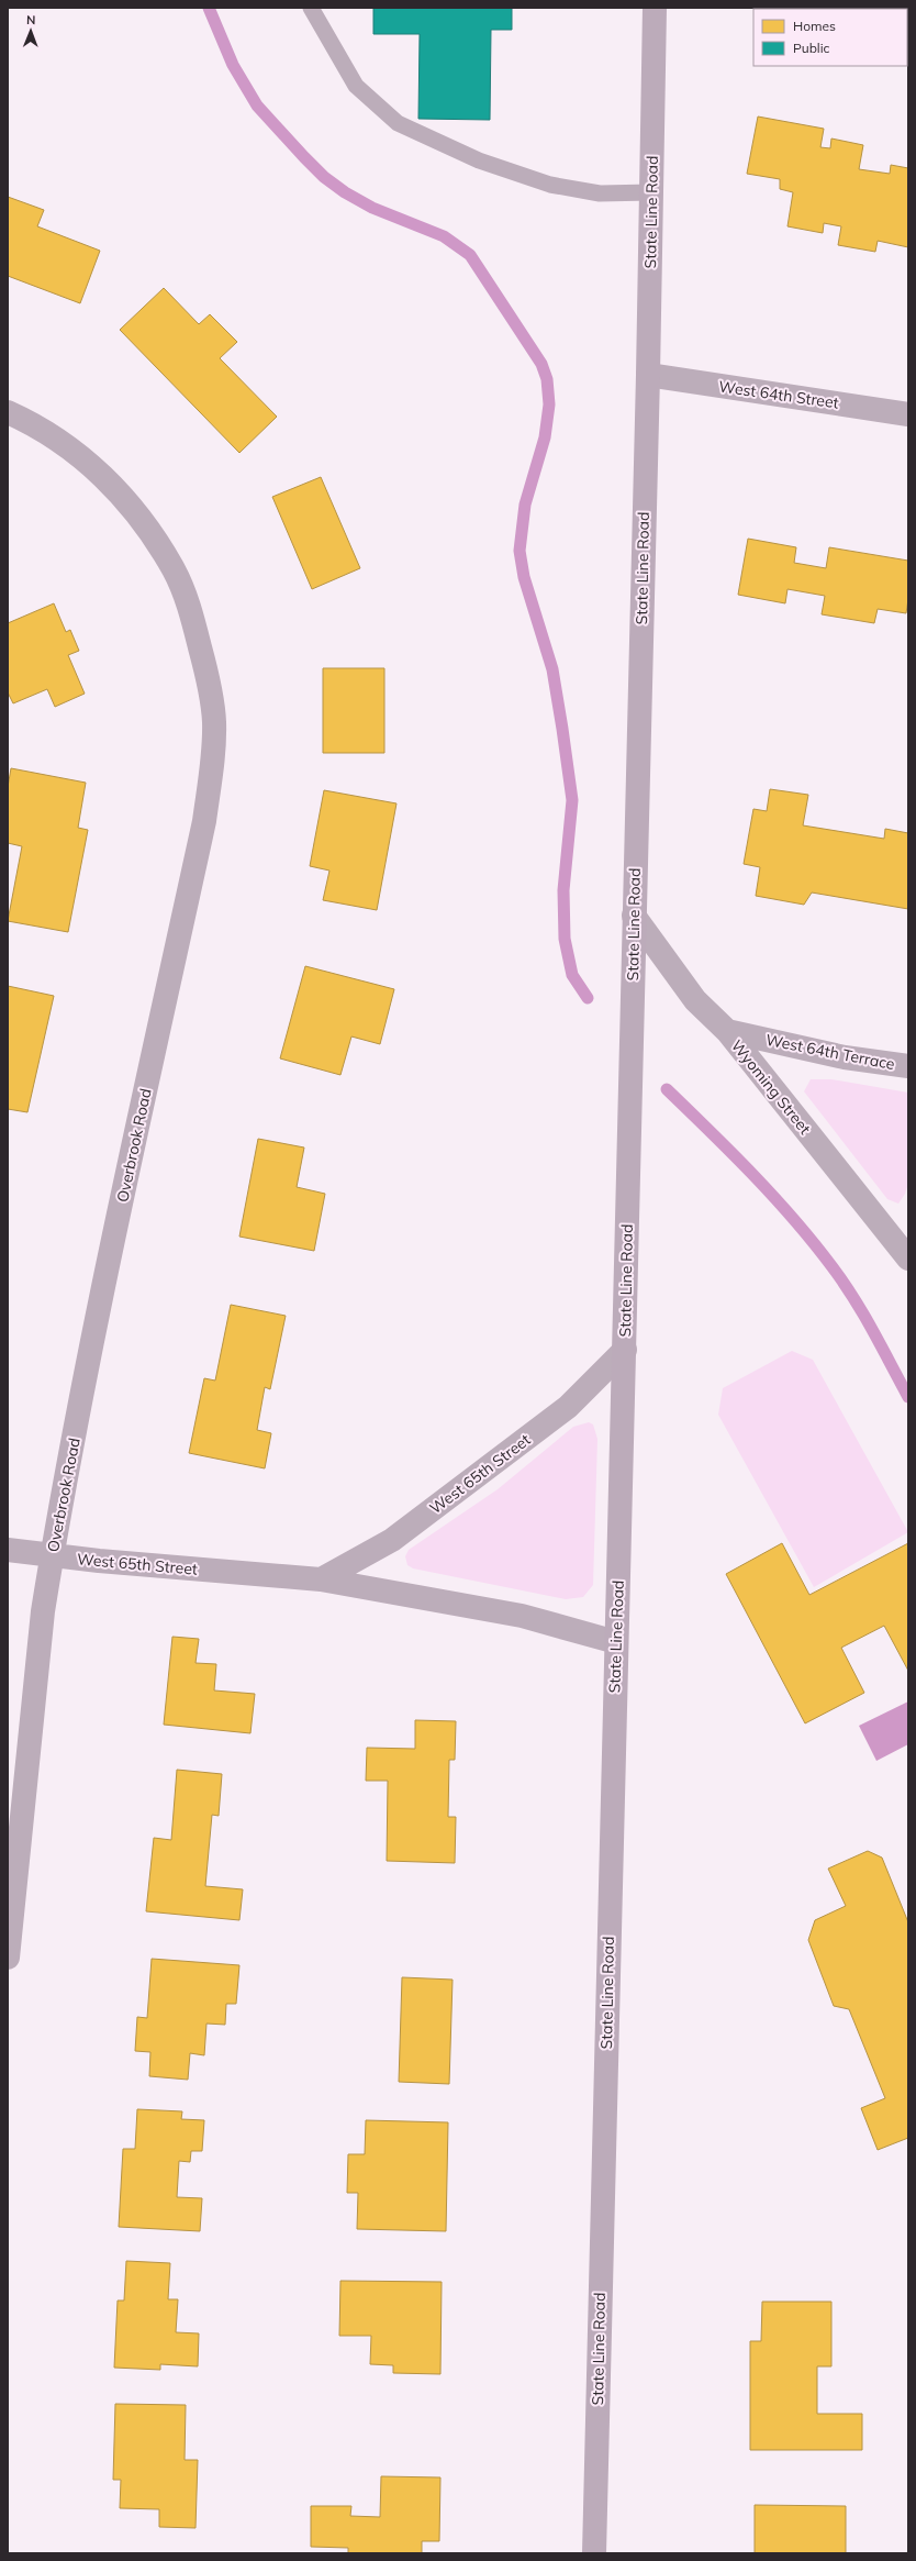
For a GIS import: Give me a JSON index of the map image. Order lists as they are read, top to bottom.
{
  "streets": {
    "main road": ["State Line Road"],
    "street": [
      "West 64th Street",
      "West 64th Terrace",
      "Wyoming Street",
      "Overbrook Road",
      "West 65th Street"
    ]
  },
  "crossings": [
    ["State Line Road", "West 64th Street"],
    ["State Line Road", "Wyoming Street"],
    ["State Line Road", "West 65th Street"],
    ["West 64th Terrace", "Wyoming Street"],
    ["Overbrook Road", "West 65th Street"]
  ],
  "legend": ["Homes", "Public"],
  "north": "top"
}
